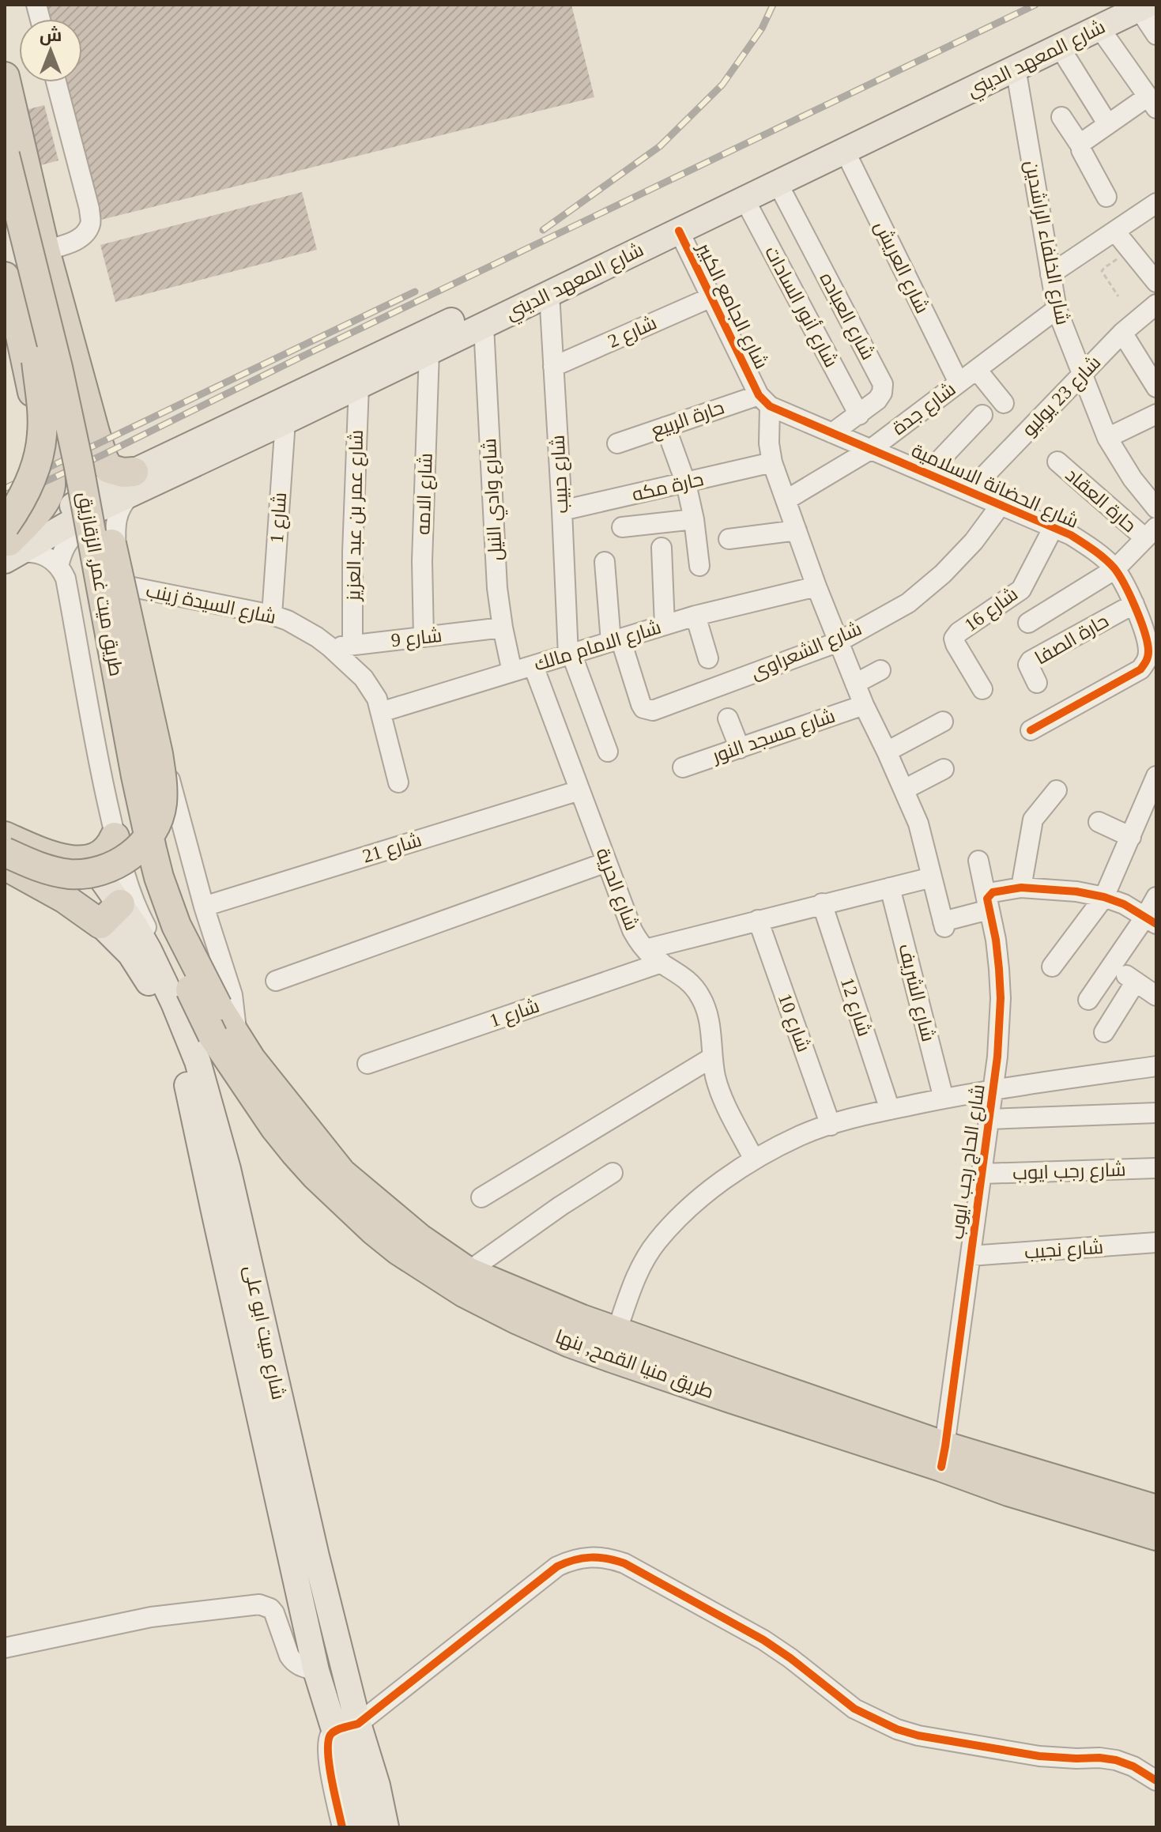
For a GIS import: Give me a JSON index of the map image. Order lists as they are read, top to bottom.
{
  "streets": {
    "highway": ["طريق ميت غمر, الزقازيق", "طريق منيا القمح, بنها"],
    "main road": ["شارع المعهد الديني", "شارع ميت ابو على"],
    "street": [
      "شارع الخلفاء الراشدين",
      "شارع العريش",
      "شارع الجامع الكبير",
      "شارع أنور السادات",
      "شارع العباده",
      "شارع 2",
      "شارع 23 يوليو",
      "شارع جدة",
      "حارة الربيع",
      "شارع حبيب",
      "شارع الحضانة الاسلامية",
      "حارة مكه",
      "شارع الامه",
      "شارع وادي النيل",
      "حارة العقاد",
      "شارع عمر بن عبد العزيز",
      "شارع 1",
      "شارع السيدة زينب",
      "شارع 16",
      "شارع 9",
      "حارة الصفا",
      "شارع الامام مالك",
      "شارع الشعراوى",
      "شارع مسجد النور",
      "شارع 21",
      "شارع الحرية",
      "شارع الشريف",
      "شارع 12",
      "شارع 10",
      "شارع الحاج رجب ايوب",
      "شارع رجب ايوب",
      "شارع نجيب"
    ]
  },
  "crossings": [
    ["شارع المعهد الديني", "شارع الخلفاء الراشدين"],
    ["شارع المعهد الديني", "شارع العريش"],
    ["شارع المعهد الديني", "شارع الجامع الكبير"],
    ["شارع المعهد الديني", "شارع أنور السادات"],
    ["شارع المعهد الديني", "شارع العباده"],
    ["شارع المعهد الديني", "شارع حبيب"],
    ["شارع المعهد الديني", "شارع الامه"],
    ["شارع المعهد الديني", "شارع وادي النيل"],
    ["شارع المعهد الديني", "شارع عمر بن عبد العزيز"],
    ["شارع المعهد الديني", "شارع 1"],
    ["شارع المعهد الديني", "طريق ميت غمر, الزقازيق"],
    ["شارع الخلفاء الراشدين", "شارع 23 يوليو"],
    ["شارع الخلفاء الراشدين", "شارع جدة"],
    ["شارع العريش", "شارع جدة"],
    ["شارع الجامع الكبير", "شارع 2"],
    ["شارع الجامع الكبير", "شارع جدة"],
    ["شارع الجامع الكبير", "حارة الربيع"],
    ["شارع الجامع الكبير", "شارع الحضانة الاسلامية"],
    ["شارع الجامع الكبير", "حارة مكه"],
    ["شارع الجامع الكبير", "شارع الامام مالك"],
    ["شارع الجامع الكبير", "شارع الشعراوى"],
    ["شارع الجامع الكبير", "شارع مسجد النور"],
    ["شارع الجامع الكبير", "شارع الحاج رجب ايوب"],
    ["شارع أنور السادات", "شارع العباده"],
    ["شارع العباده", "شارع الحضانة الاسلامية"],
    ["شارع 2", "شارع حبيب"],
    ["شارع 23 يوليو", "شارع الحضانة الاسلامية"],
    ["شارع جدة", "شارع الحضانة الاسلامية"],
    ["حارة الربيع", "شارع الحضانة الاسلامية"],
    ["شارع حبيب", "حارة مكه"],
    ["شارع حبيب", "شارع الامام مالك"],
    ["شارع الحضانة الاسلامية", "شارع 16"],
    ["شارع الحضانة الاسلامية", "حارة الصفا"],
    ["شارع الحضانة الاسلامية", "شارع الشعراوى"],
    ["شارع الامه", "شارع 9"],
    ["شارع وادي النيل", "شارع 9"],
    ["شارع وادي النيل", "شارع الامام مالك"],
    ["شارع عمر بن عبد العزيز", "شارع 9"],
    ["شارع 1", "شارع السيدة زينب"],
    ["شارع 1", "شارع الحرية"],
    ["طريق ميت غمر, الزقازيق", "طريق منيا القمح, بنها"],
    ["شارع السيدة زينب", "شارع 9"],
    ["شارع السيدة زينب", "شارع الامام مالك"],
    ["شارع الامام مالك", "شارع الشعراوى"],
    ["شارع الامام مالك", "شارع الحرية"],
    ["شارع 21", "شارع الحرية"],
    ["شارع الحاج رجب ايوب", "شارع رجب ايوب"],
    ["شارع الحاج رجب ايوب", "شارع نجيب"],
    ["شارع الحاج رجب ايوب", "طريق منيا القمح, بنها"]
  ],
  "north": "top"
}
